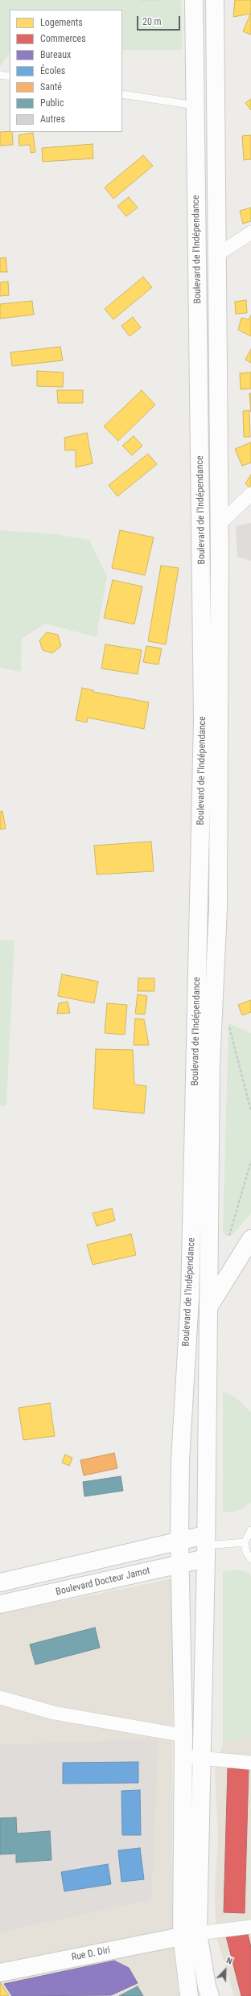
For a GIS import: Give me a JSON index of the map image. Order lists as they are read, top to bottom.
{
  "streets": {
    "main road": ["Boulevard de l'Indépendance", "Boulevard Docteur Jamot", "Rue D. Diri"]
  },
  "crossings": [
    ["Boulevard de l'Indépendance", "Boulevard Docteur Jamot"],
    ["Boulevard de l'Indépendance", "Rue D. Diri"]
  ],
  "legend": [
    "Logements",
    "Commerces",
    "Bureaux",
    "Écoles",
    "Santé",
    "Public",
    "Autres"
  ],
  "scale_bar": "20 m",
  "north": "top right"
}
